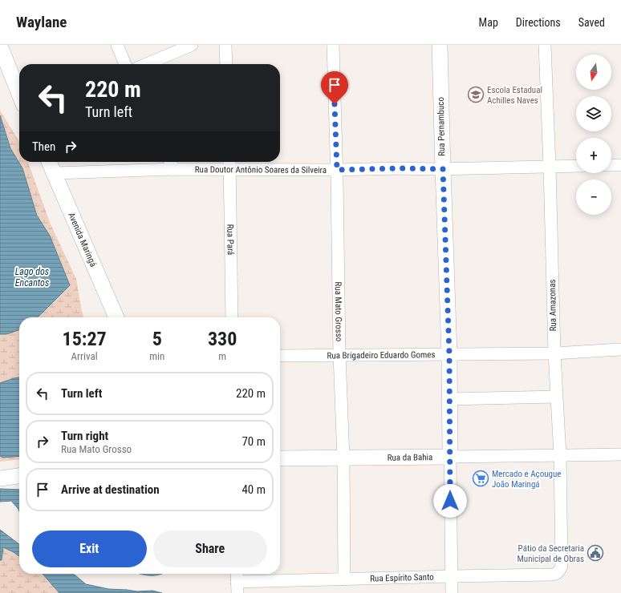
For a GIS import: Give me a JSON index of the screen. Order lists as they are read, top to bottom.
{
  "streets": {
    "street": [
      "Rua Pernambuco",
      "Rua Doutor Antônio Soares da Silveira",
      "Avenida Maringá",
      "Rua Pará",
      "Rua Amazonas",
      "Rua Mato Grosso",
      "Rua Brigadeiro Eduardo Gomes",
      "Rua da Bahia",
      "Rua Espírito Santo"
    ]
  },
  "crossings": [
    ["Rua Pernambuco", "Rua Doutor Antônio Soares da Silveira"],
    ["Rua Pernambuco", "Rua Brigadeiro Eduardo Gomes"],
    ["Rua Pernambuco", "Rua da Bahia"],
    ["Rua Pernambuco", "Rua Espírito Santo"],
    ["Rua Doutor Antônio Soares da Silveira", "Avenida Maringá"],
    ["Rua Doutor Antônio Soares da Silveira", "Rua Pará"],
    ["Rua Doutor Antônio Soares da Silveira", "Rua Amazonas"],
    ["Rua Doutor Antônio Soares da Silveira", "Rua Mato Grosso"],
    ["Rua Amazonas", "Rua Brigadeiro Eduardo Gomes"],
    ["Rua Amazonas", "Rua da Bahia"],
    ["Rua Amazonas", "Rua Espírito Santo"],
    ["Rua Mato Grosso", "Rua Brigadeiro Eduardo Gomes"],
    ["Rua Mato Grosso", "Rua da Bahia"],
    ["Rua Mato Grosso", "Rua Espírito Santo"]
  ],
  "water": ["Lago dos Encantos"],
  "places": {
    "school or university": ["Escola Estadual Achilles Naves"],
    "supermarket": ["Mercado e Açougue João Maringá"],
    "public building": ["Pátio da Secretaria Municipal de Obras"]
  },
  "north": "bottom",
  "page": {
    "header": "Waylane",
    "nav": ["Map", "Directions", "Saved"],
    "map_buttons": ["+", "−"],
    "turn": ["220 m", "Turn left"],
    "then": "Then",
    "eta": [
      "15:27",
      "Arrival",
      "5",
      "min",
      "330",
      "m"
    ],
    "list": [
      {
        "name": "Turn left",
        "value": "220 m"
      },
      {
        "name": "Turn right",
        "note": "Rua Mato Grosso",
        "value": "70 m"
      },
      {
        "name": "Arrive at destination",
        "value": "40 m"
      }
    ],
    "buttons": ["Exit", "Share"]
  }
}
